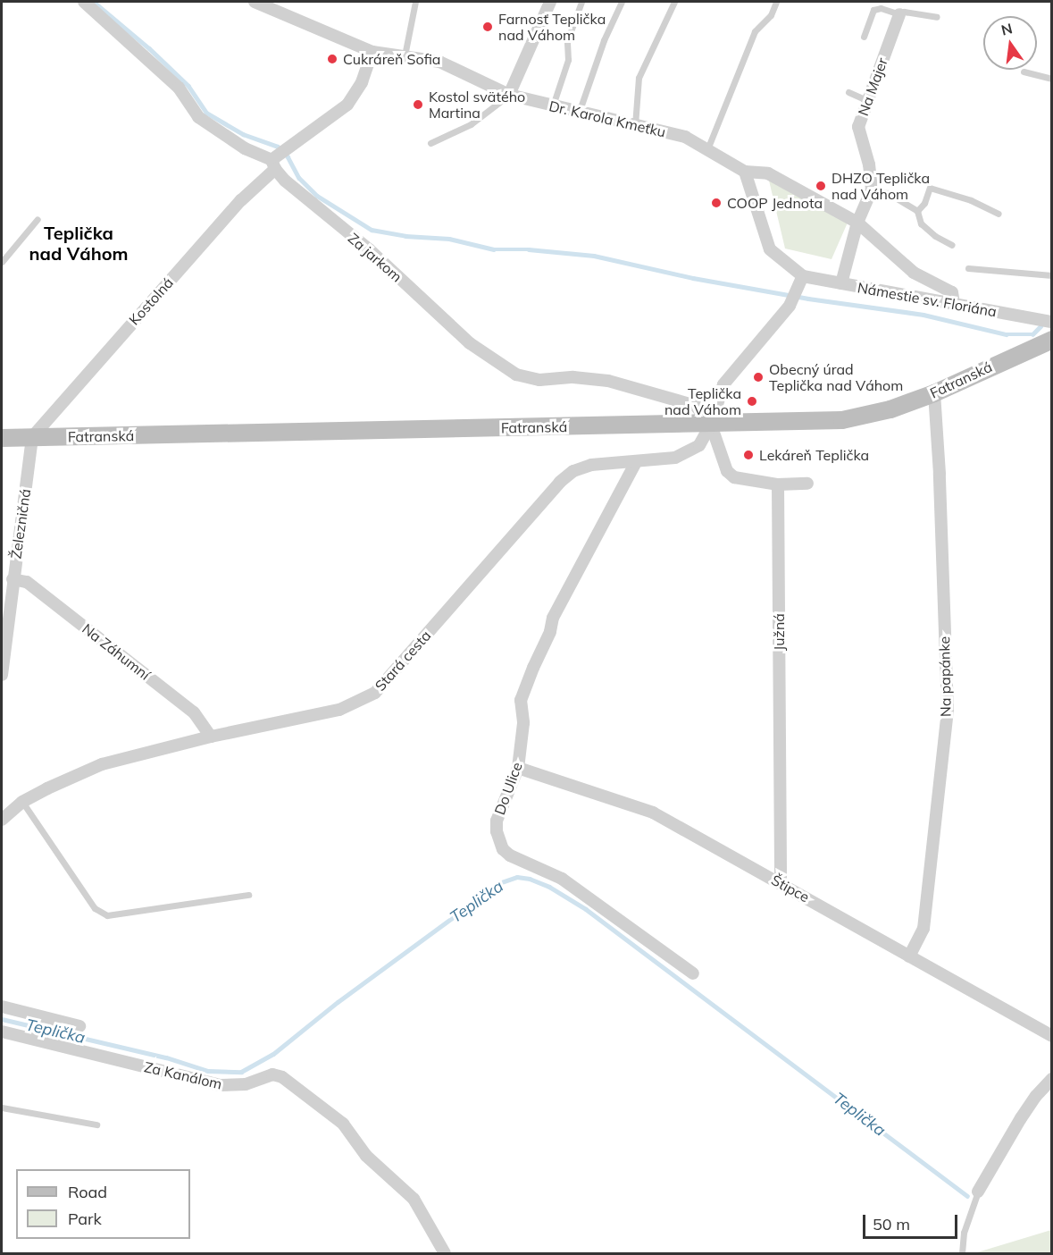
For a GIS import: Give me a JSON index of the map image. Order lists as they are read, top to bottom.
{
  "streets": {
    "main road": ["Fatranská"],
    "street": [
      "Na Majer",
      "Dr. Karola Kmeťku",
      "Za jarkom",
      "Námestie sv. Floriána",
      "Kostolná",
      "Železničná",
      "Južná",
      "Na Záhumní",
      "Stará cesta",
      "Na papánke",
      "Do Ulice",
      "Štipce",
      "Za Kanálom"
    ]
  },
  "crossings": [
    ["Dr. Karola Kmeťku", "Námestie sv. Floriána"],
    ["Dr. Karola Kmeťku", "Kostolná"],
    ["Za jarkom", "Kostolná"],
    ["Za jarkom", "Fatranská"],
    ["Za jarkom", "Stará cesta"],
    ["Kostolná", "Fatranská"],
    ["Kostolná", "Železničná"],
    ["Fatranská", "Železničná"],
    ["Fatranská", "Stará cesta"],
    ["Fatranská", "Na papánke"],
    ["Železničná", "Na Záhumní"],
    ["Južná", "Štipce"],
    ["Na Záhumní", "Stará cesta"],
    ["Stará cesta", "Do Ulice"],
    ["Na papánke", "Štipce"],
    ["Do Ulice", "Štipce"]
  ],
  "districts": ["Teplička nad Váhom"],
  "water": ["Teplička"],
  "places": [
    "Farnosť Teplička nad Váhom",
    "Cukráreň Sofia",
    "Kostol svätého Martina",
    "DHZO Teplička nad Váhom",
    "COOP Jednota",
    "Obecný úrad Teplička nad Váhom",
    "Teplička nad Váhom",
    "Lekáreň Teplička"
  ],
  "legend": ["Road", "Park"],
  "scale_bar": "50 m",
  "north": "top"
}
